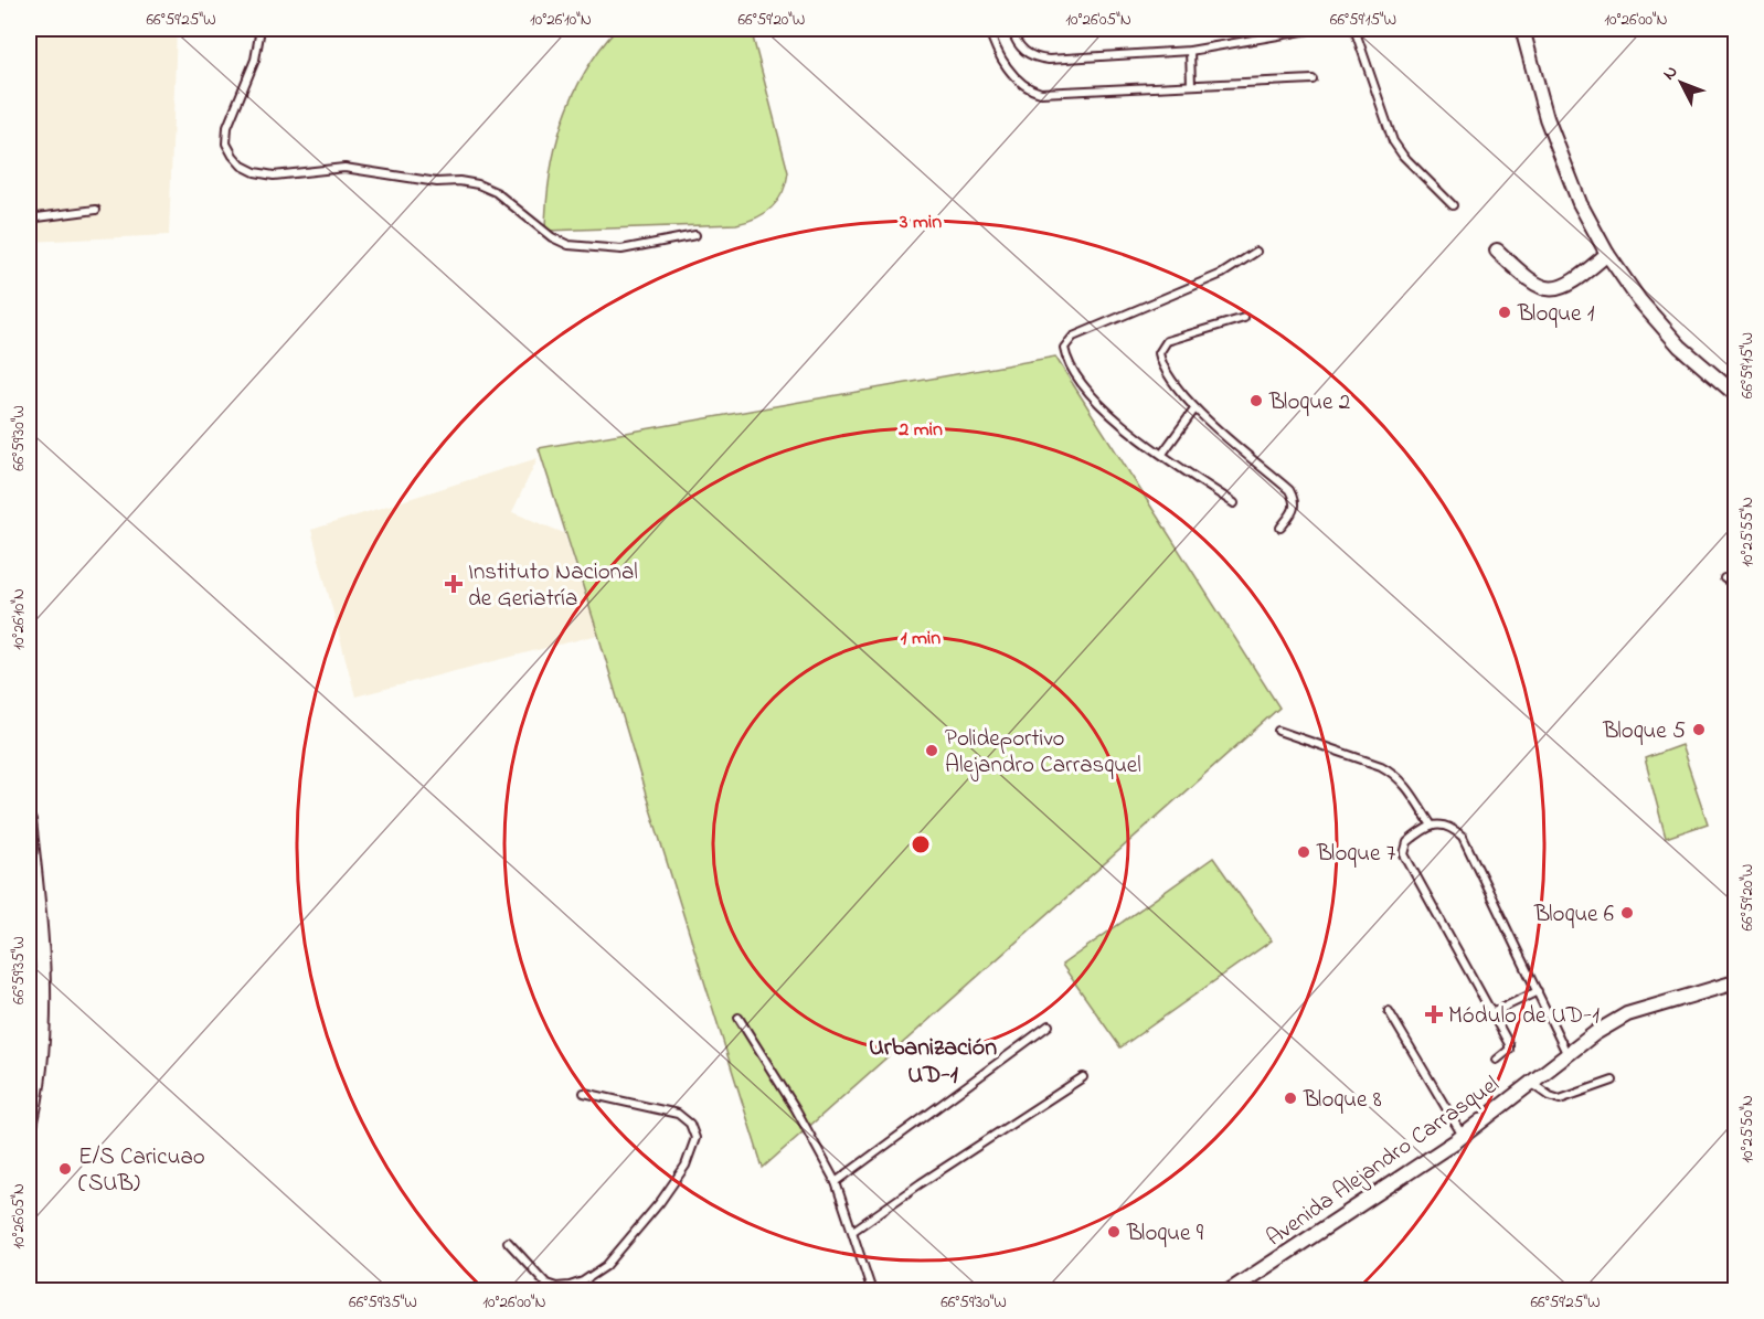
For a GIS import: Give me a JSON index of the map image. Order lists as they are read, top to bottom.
{
  "streets": {
    "street": ["Avenida Alejandro Carrasquel"]
  },
  "districts": ["Urbanización UD-1"],
  "places": {
    "other": [
      "Bloque 1",
      "Bloque 2",
      "Bloque 5",
      "Polideportivo Alejandro Carrasquel",
      "Bloque 7",
      "Bloque 6",
      "Bloque 8",
      "E/S Caricuao (SUB)",
      "Bloque 9"
    ],
    "health": ["Instituto Nacional de Geriatría", "Módulo de UD-1"]
  },
  "north": "top left",
  "coordinates": [
    "66°59'25\"W",
    "10°26'10\"N",
    "66°59'20\"W",
    "10°26'05\"N",
    "66°59'15\"W",
    "10°26'00\"N",
    "66°59'30\"W",
    "10°25'55\"N",
    "66°59'35\"W",
    "10°25'50\"N"
  ],
  "rings": ["3 min", "2 min", "1 min"]
}
